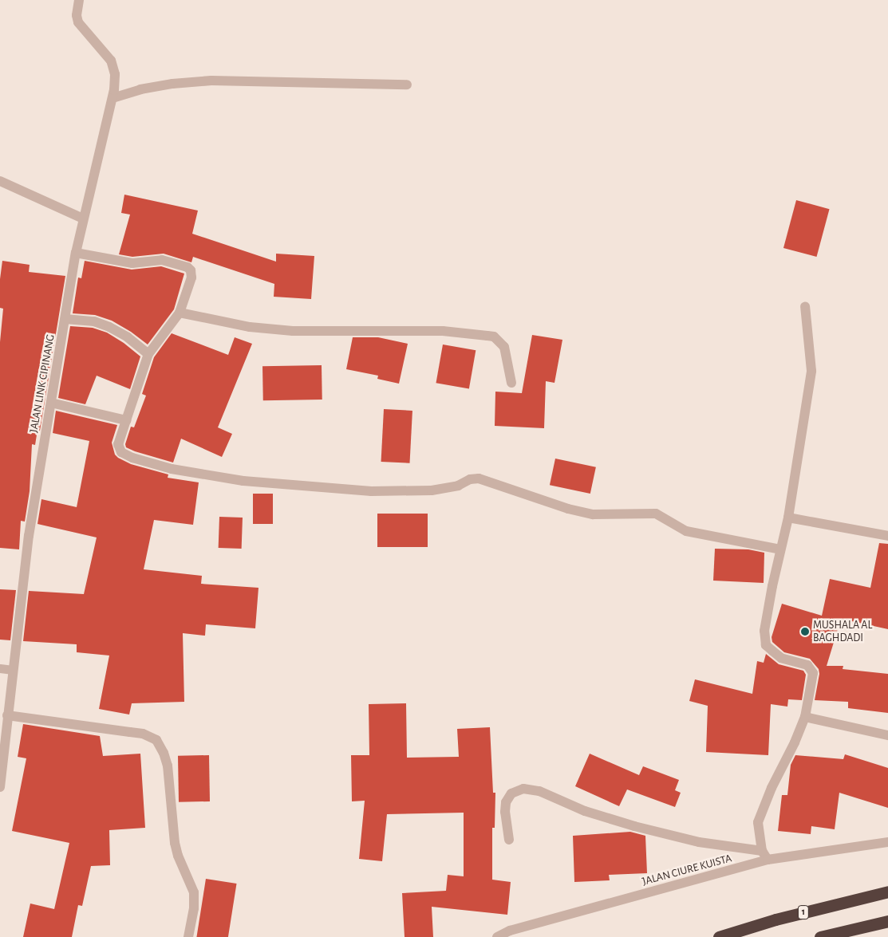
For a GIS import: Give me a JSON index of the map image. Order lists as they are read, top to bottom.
{
  "streets": {
    "highway": ["1"],
    "street": ["JALAN LINK CIPINANG", "JALAN CIURE KUISTA"]
  },
  "places": ["MUSHALA AL BAGHDADI"]
}
